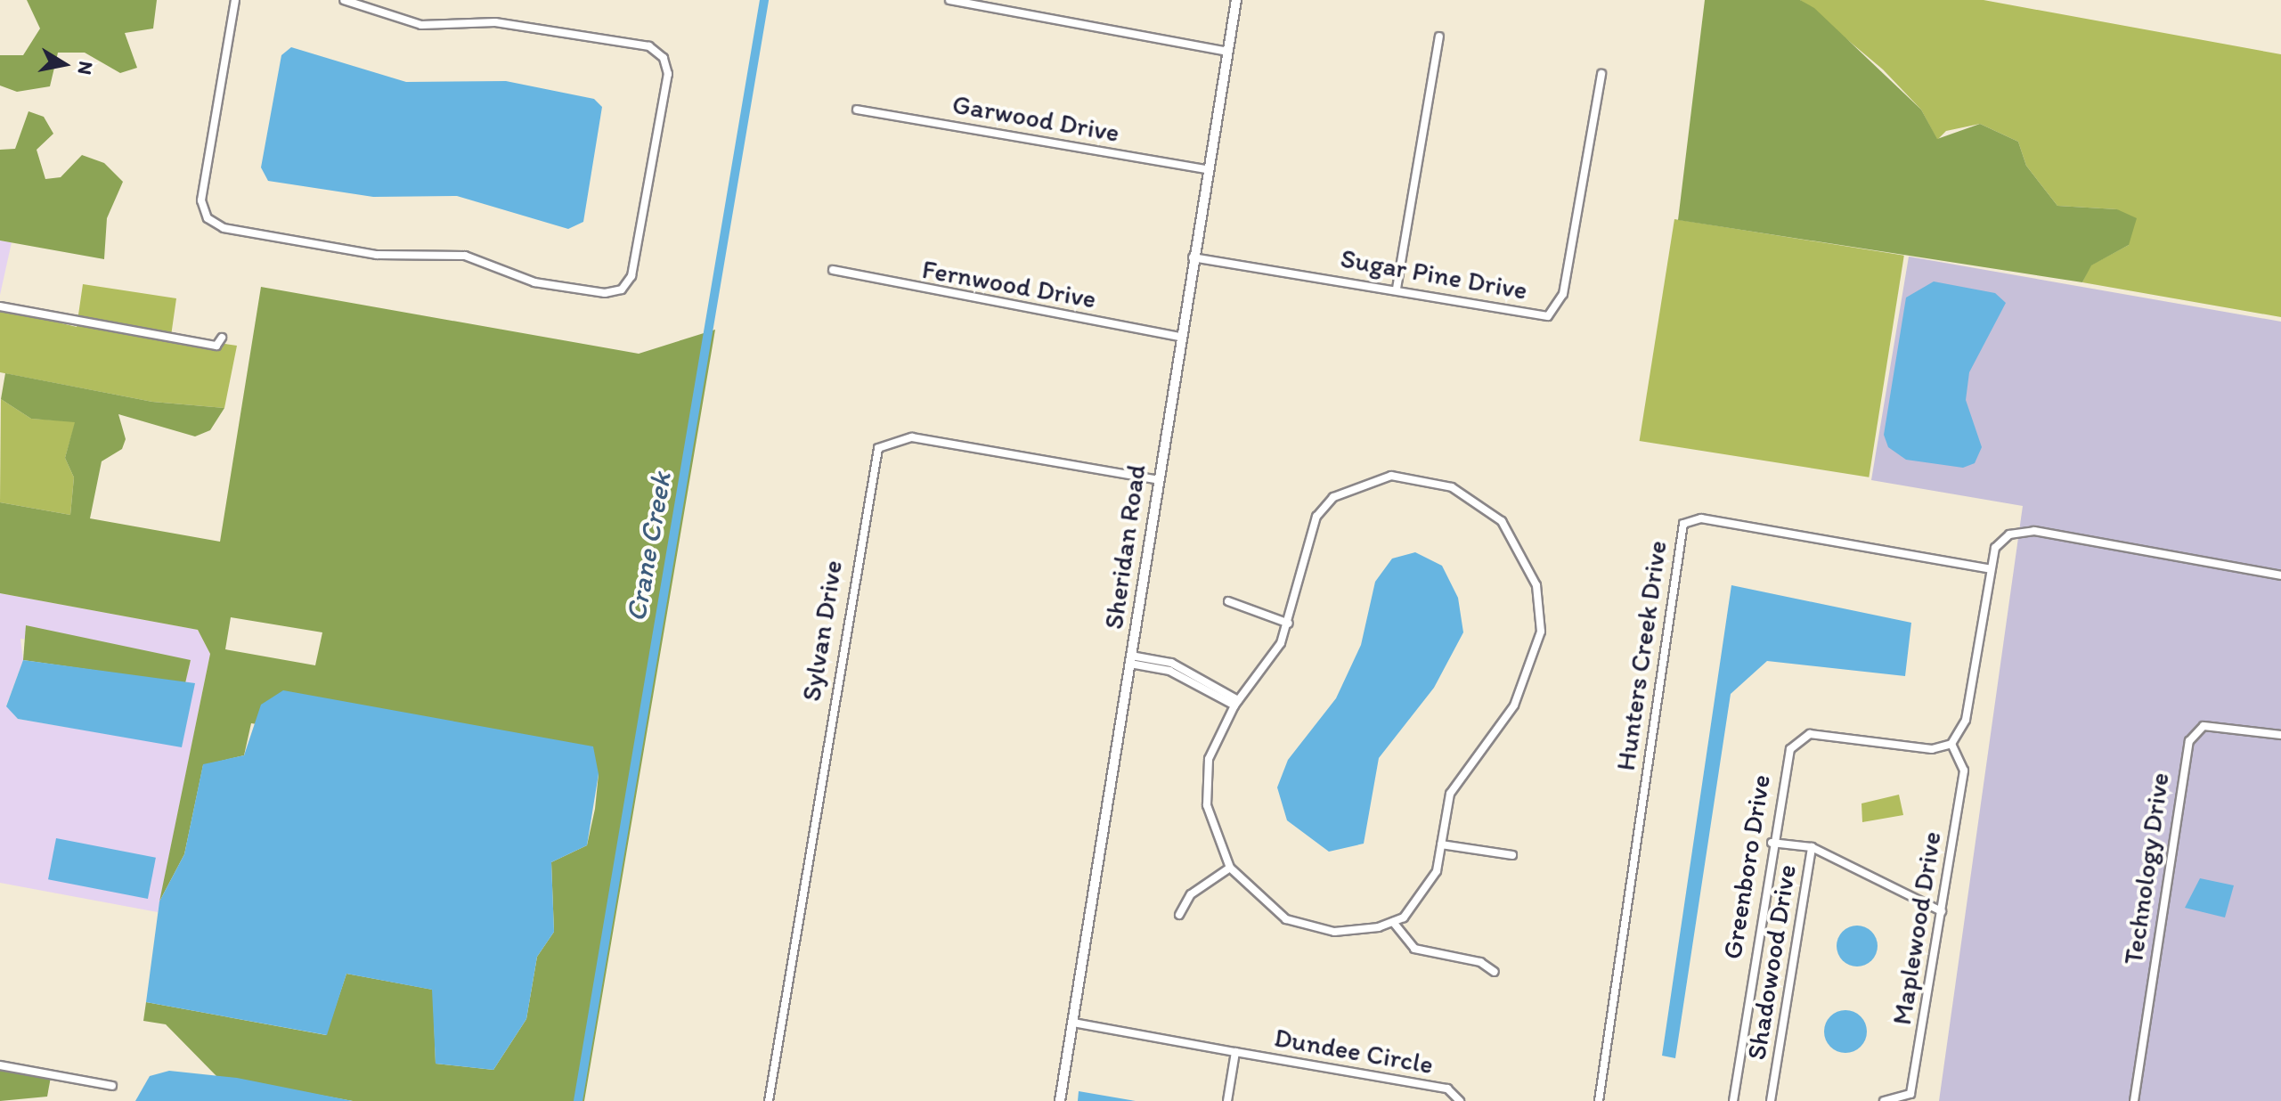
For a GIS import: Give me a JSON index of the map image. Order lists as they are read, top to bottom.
{
  "streets": {
    "street": [
      "Garwood Drive",
      "Sugar Pine Drive",
      "Fernwood Drive",
      "Sheridan Road",
      "Sylvan Drive",
      "Hunters Creek Drive",
      "Greenboro Drive",
      "Technology Drive",
      "Maplewood Drive",
      "Shadowood Drive",
      "Dundee Circle"
    ]
  },
  "crossings": [
    ["Garwood Drive", "Sheridan Road"],
    ["Sugar Pine Drive", "Sheridan Road"],
    ["Fernwood Drive", "Sheridan Road"],
    ["Sheridan Road", "Sylvan Drive"],
    ["Sheridan Road", "Dundee Circle"],
    ["Greenboro Drive", "Maplewood Drive"],
    ["Maplewood Drive", "Shadowood Drive"]
  ],
  "water": ["Crane Creek"],
  "north": "right"
}
